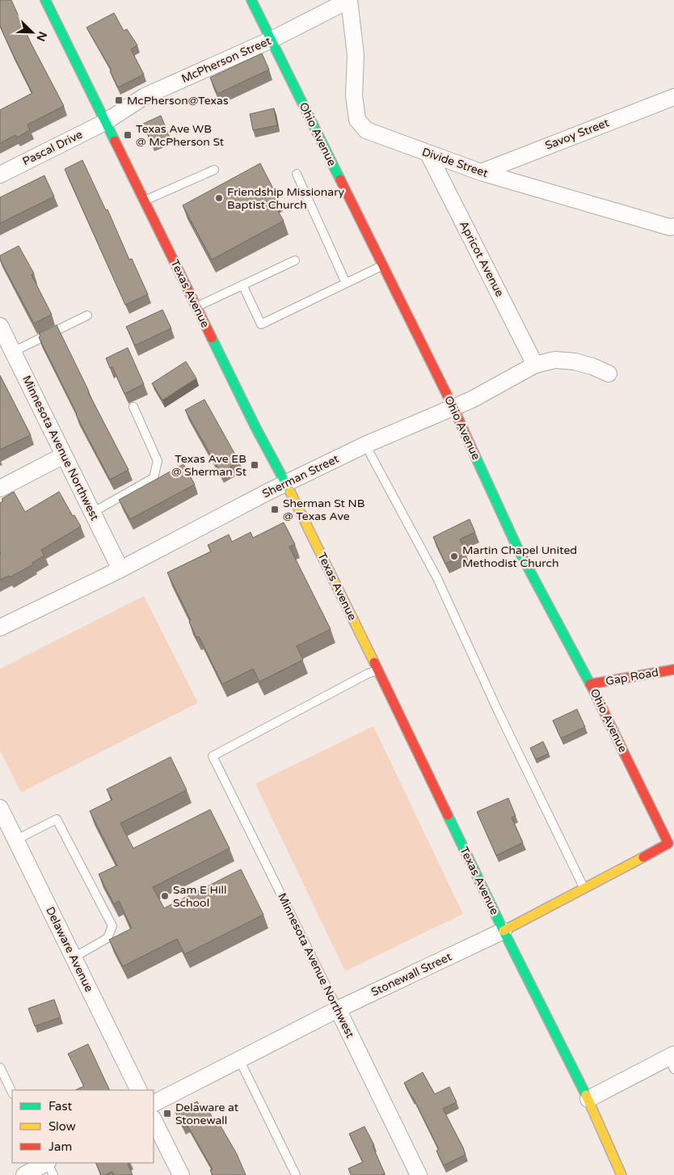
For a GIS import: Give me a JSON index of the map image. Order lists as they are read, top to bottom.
{
  "streets": {
    "street": [
      "McPherson Street",
      "Ohio Avenue",
      "Savoy Street",
      "Pascal Drive",
      "Divide Street",
      "Apricot Avenue",
      "Texas Avenue",
      "Minnesota Avenue Northwest",
      "Sherman Street",
      "Gap Road",
      "Delaware Avenue",
      "Stonewall Street"
    ]
  },
  "crossings": [
    ["McPherson Street", "Ohio Avenue"],
    ["McPherson Street", "Pascal Drive"],
    ["McPherson Street", "Divide Street"],
    ["McPherson Street", "Texas Avenue"],
    ["Ohio Avenue", "Sherman Street"],
    ["Ohio Avenue", "Gap Road"],
    ["Ohio Avenue", "Stonewall Street"],
    ["Savoy Street", "Divide Street"],
    ["Pascal Drive", "Texas Avenue"],
    ["Divide Street", "Apricot Avenue"],
    ["Apricot Avenue", "Sherman Street"],
    ["Texas Avenue", "Minnesota Avenue Northwest"],
    ["Texas Avenue", "Sherman Street"],
    ["Texas Avenue", "Stonewall Street"],
    ["Minnesota Avenue Northwest", "Sherman Street"],
    ["Minnesota Avenue Northwest", "Stonewall Street"]
  ],
  "places": {
    "transit": [
      "McPherson@Texas",
      "Texas Ave WB @ McPherson St",
      "Texas Ave EB @ Sherman St",
      "Sherman St NB @ Texas Ave",
      "Delaware at Stonewall"
    ],
    "other": ["Friendship Missionary Baptist Church", "Martin Chapel United Methodist Church", "Sam E Hill School"]
  },
  "legend": ["Fast", "Slow", "Jam"],
  "north": "bottom right"
}
